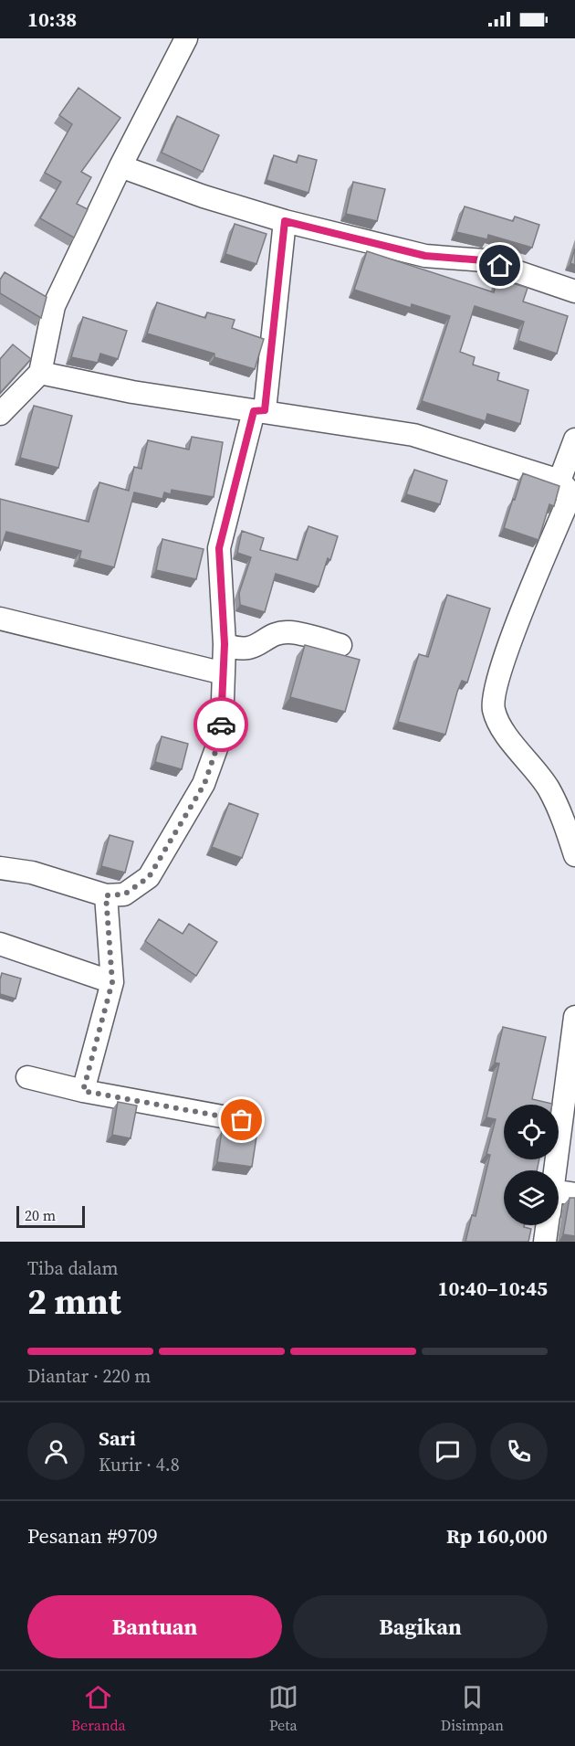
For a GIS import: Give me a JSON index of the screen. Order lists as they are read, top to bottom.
{
  "scale_bar": "20 m",
  "page": {
    "status": "10:38",
    "scale": "20 m",
    "heading": ["2 mnt", "Tiba dalam", "10:40–10:45"],
    "panel": [
      "Sari",
      "Kurir · 4.8",
      "Pesanan #9709",
      "Rp 160,000"
    ],
    "bar": "Diantar · 220 m",
    "buttons": ["Bantuan", "Bagikan"],
    "tabs": ["Beranda", "Peta", "Disimpan"]
  }
}
